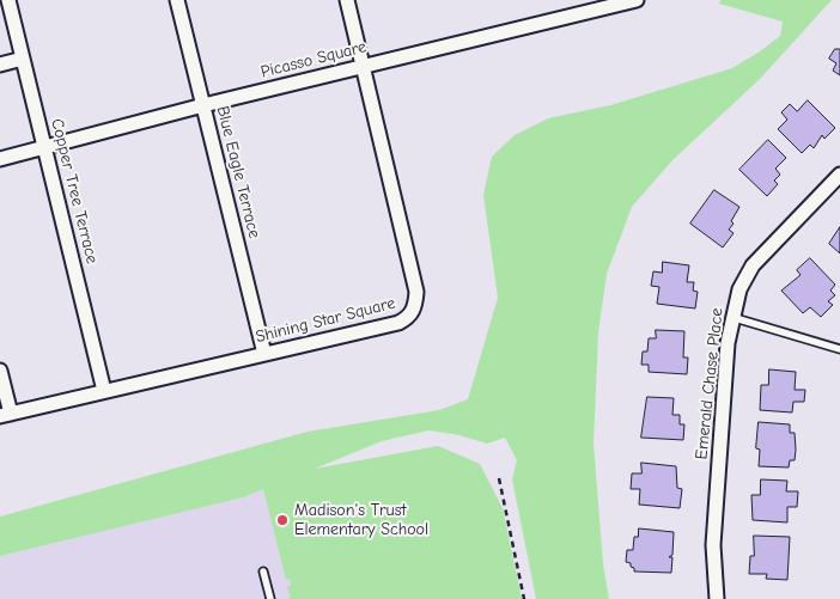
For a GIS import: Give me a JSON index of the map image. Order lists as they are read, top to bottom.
{
  "streets": {
    "street": [
      "Picasso Square",
      "Blue Eagle Terrace",
      "Copper Tree Terrace",
      "Shining Star Square",
      "Emerald Chase Place"
    ]
  },
  "crossings": [
    ["Picasso Square", "Blue Eagle Terrace"],
    ["Picasso Square", "Copper Tree Terrace"],
    ["Picasso Square", "Shining Star Square"],
    ["Blue Eagle Terrace", "Shining Star Square"],
    ["Copper Tree Terrace", "Shining Star Square"]
  ],
  "places": ["Madison's Trust Elementary School"]
}
